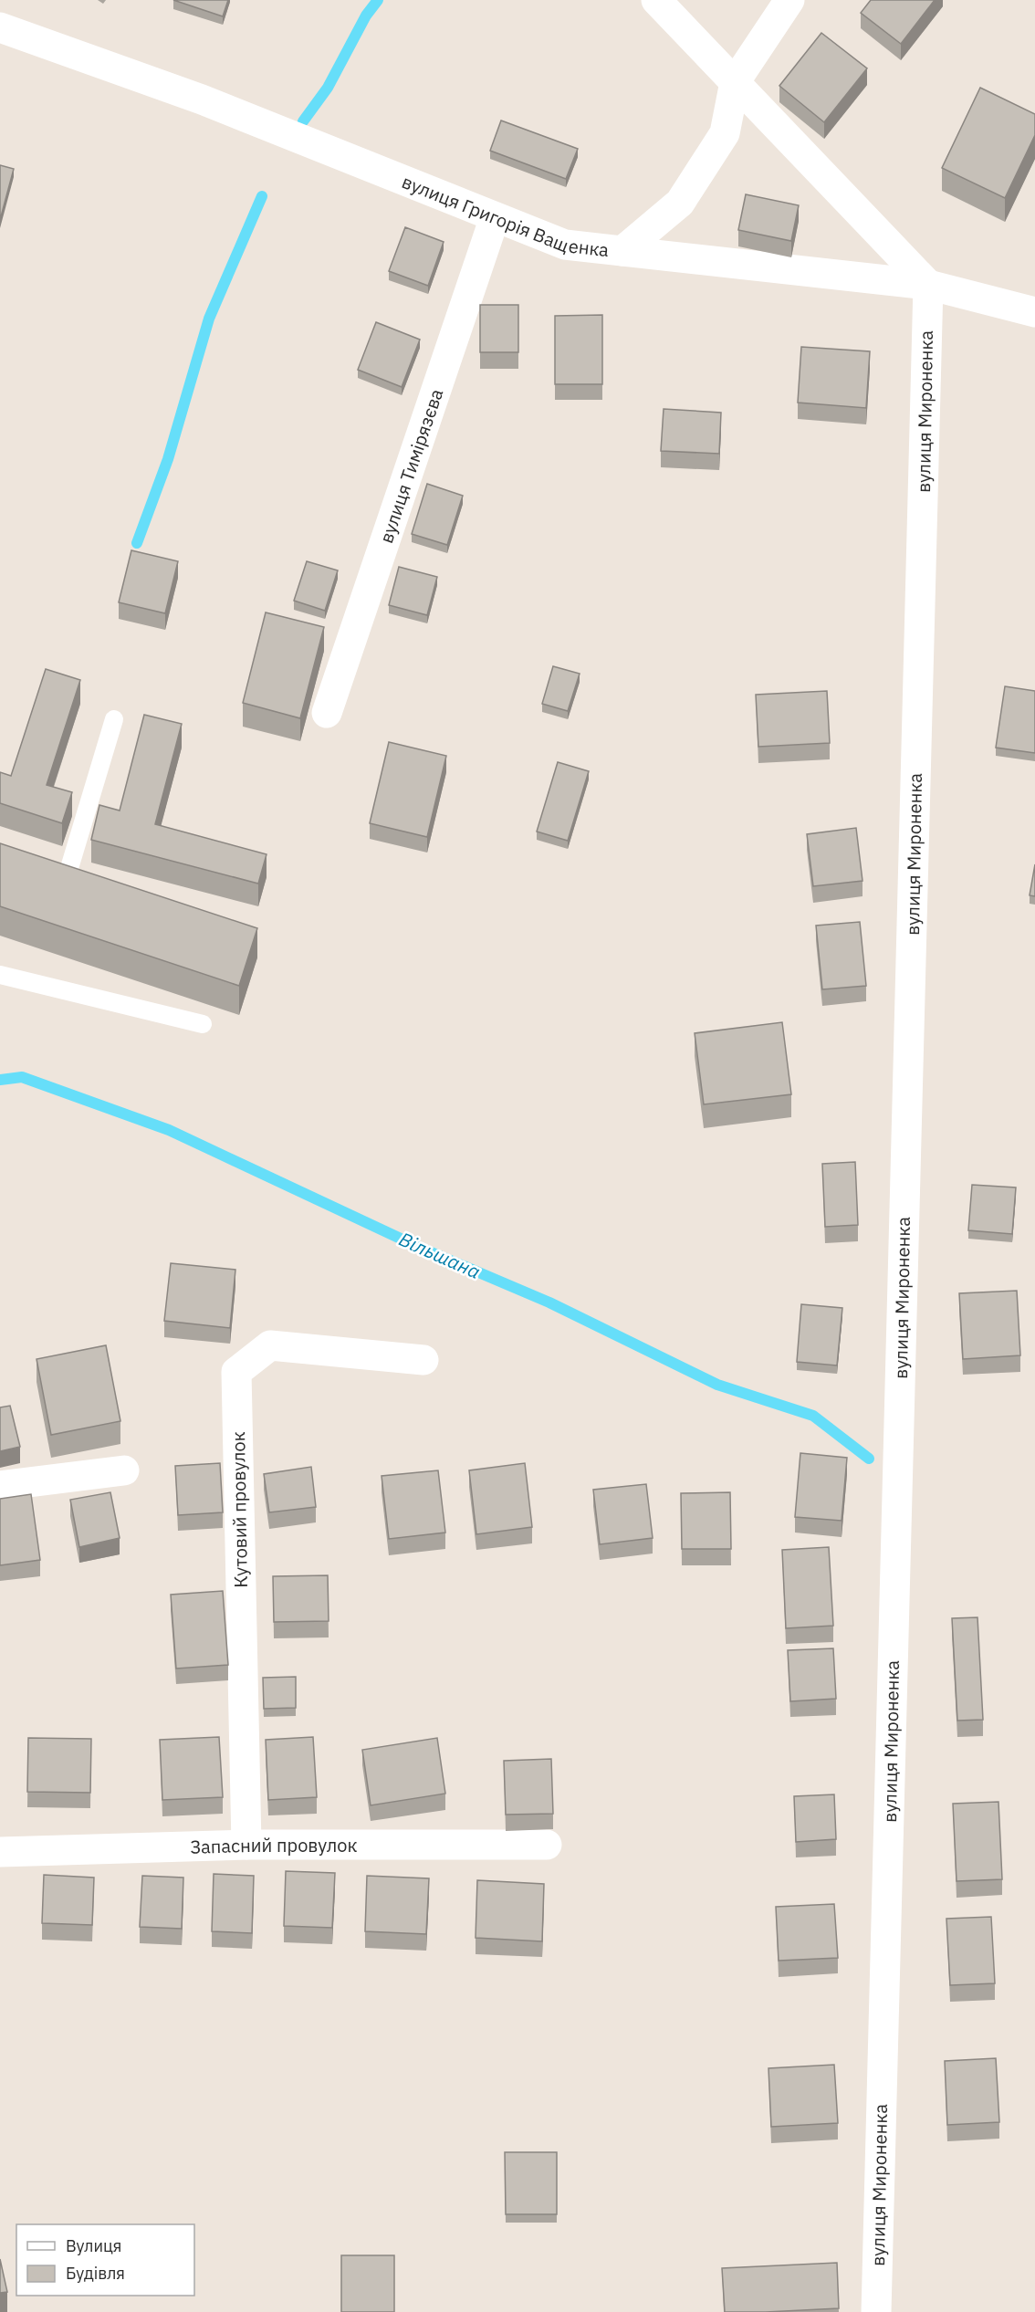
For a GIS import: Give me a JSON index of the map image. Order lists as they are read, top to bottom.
{
  "streets": {
    "street": [
      "вулиця Григорія Ващенка",
      "вулиця Мироненка",
      "вулиця Тимірязєва",
      "Кутовий провулок",
      "Запасний провулок"
    ]
  },
  "crossings": [
    ["вулиця Григорія Ващенка", "вулиця Мироненка"],
    ["вулиця Григорія Ващенка", "вулиця Тимірязєва"],
    ["Кутовий провулок", "Запасний провулок"]
  ],
  "water": ["Вільшана"],
  "legend": ["Вулиця", "Будівля"]
}
